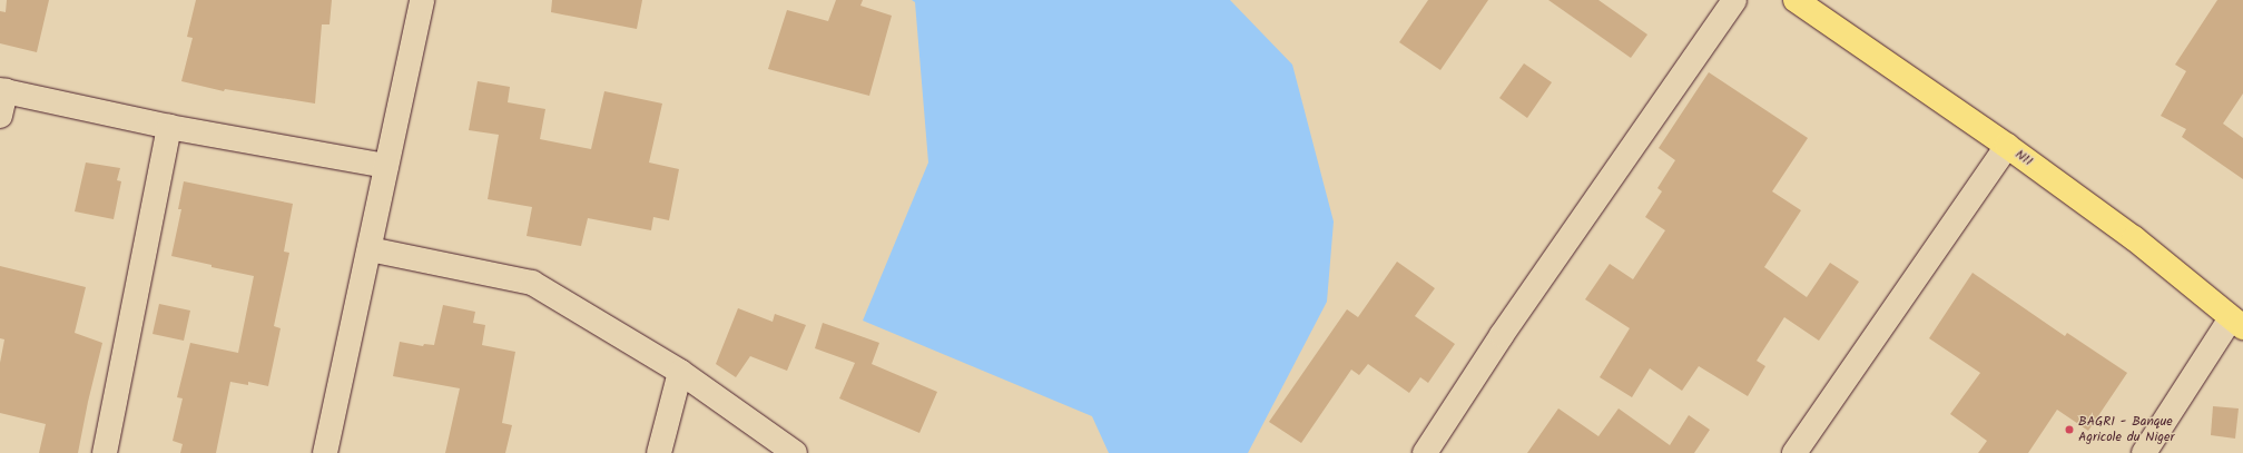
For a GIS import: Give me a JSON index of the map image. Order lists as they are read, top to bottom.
{
  "streets": {
    "main road": ["N11"]
  },
  "places": ["BAGRI - Banque Agricole du Niger"]
}
